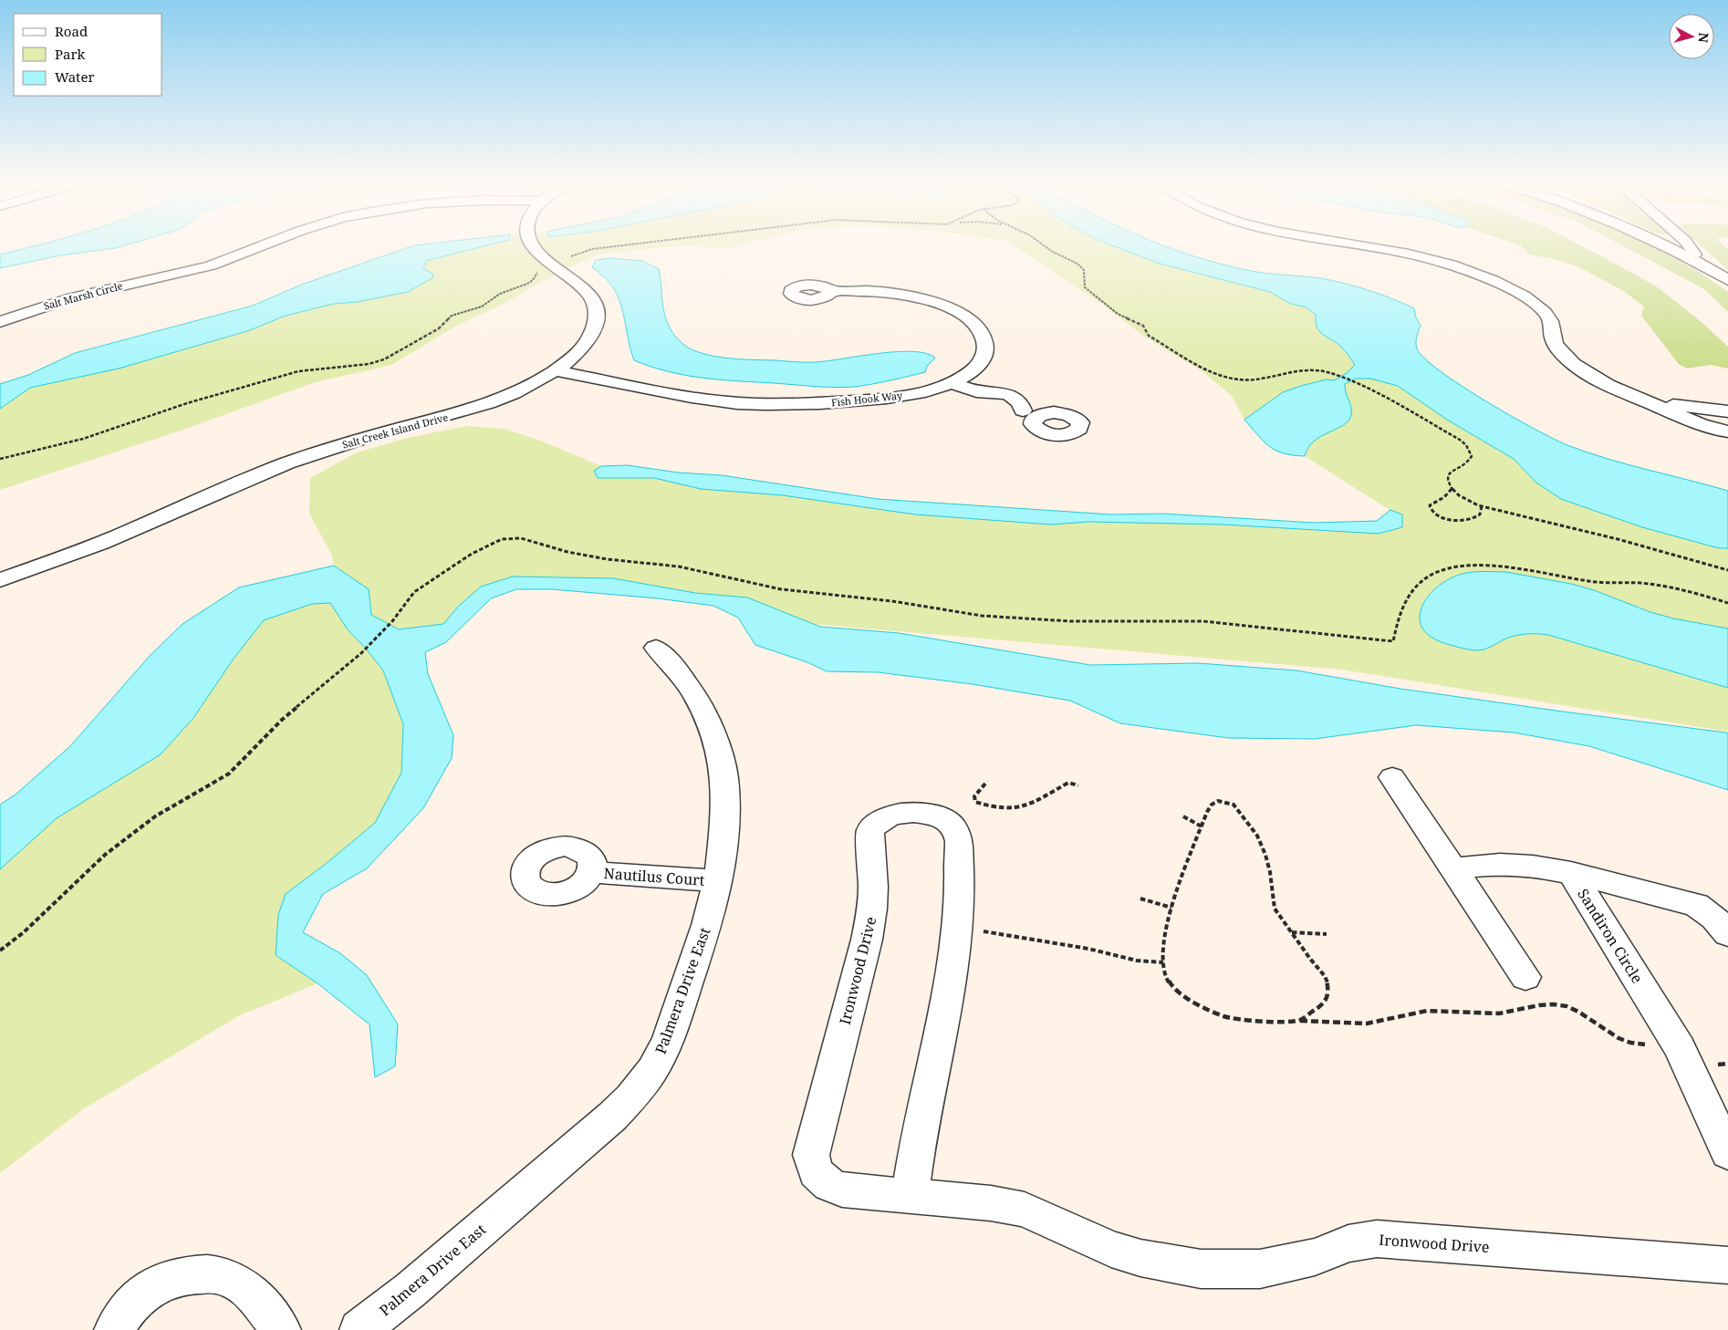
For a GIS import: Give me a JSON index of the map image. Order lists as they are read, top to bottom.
{
  "streets": {
    "street": [
      "Salt Marsh Circle",
      "Fish Hook Way",
      "Salt Creek Island Drive",
      "Nautilus Court",
      "Sandiron Circle",
      "Ironwood Drive",
      "Palmera Drive East"
    ]
  },
  "crossings": [
    ["Fish Hook Way", "Salt Creek Island Drive"],
    ["Nautilus Court", "Palmera Drive East"]
  ],
  "legend": ["Road", "Park", "Water"],
  "north": "right"
}
